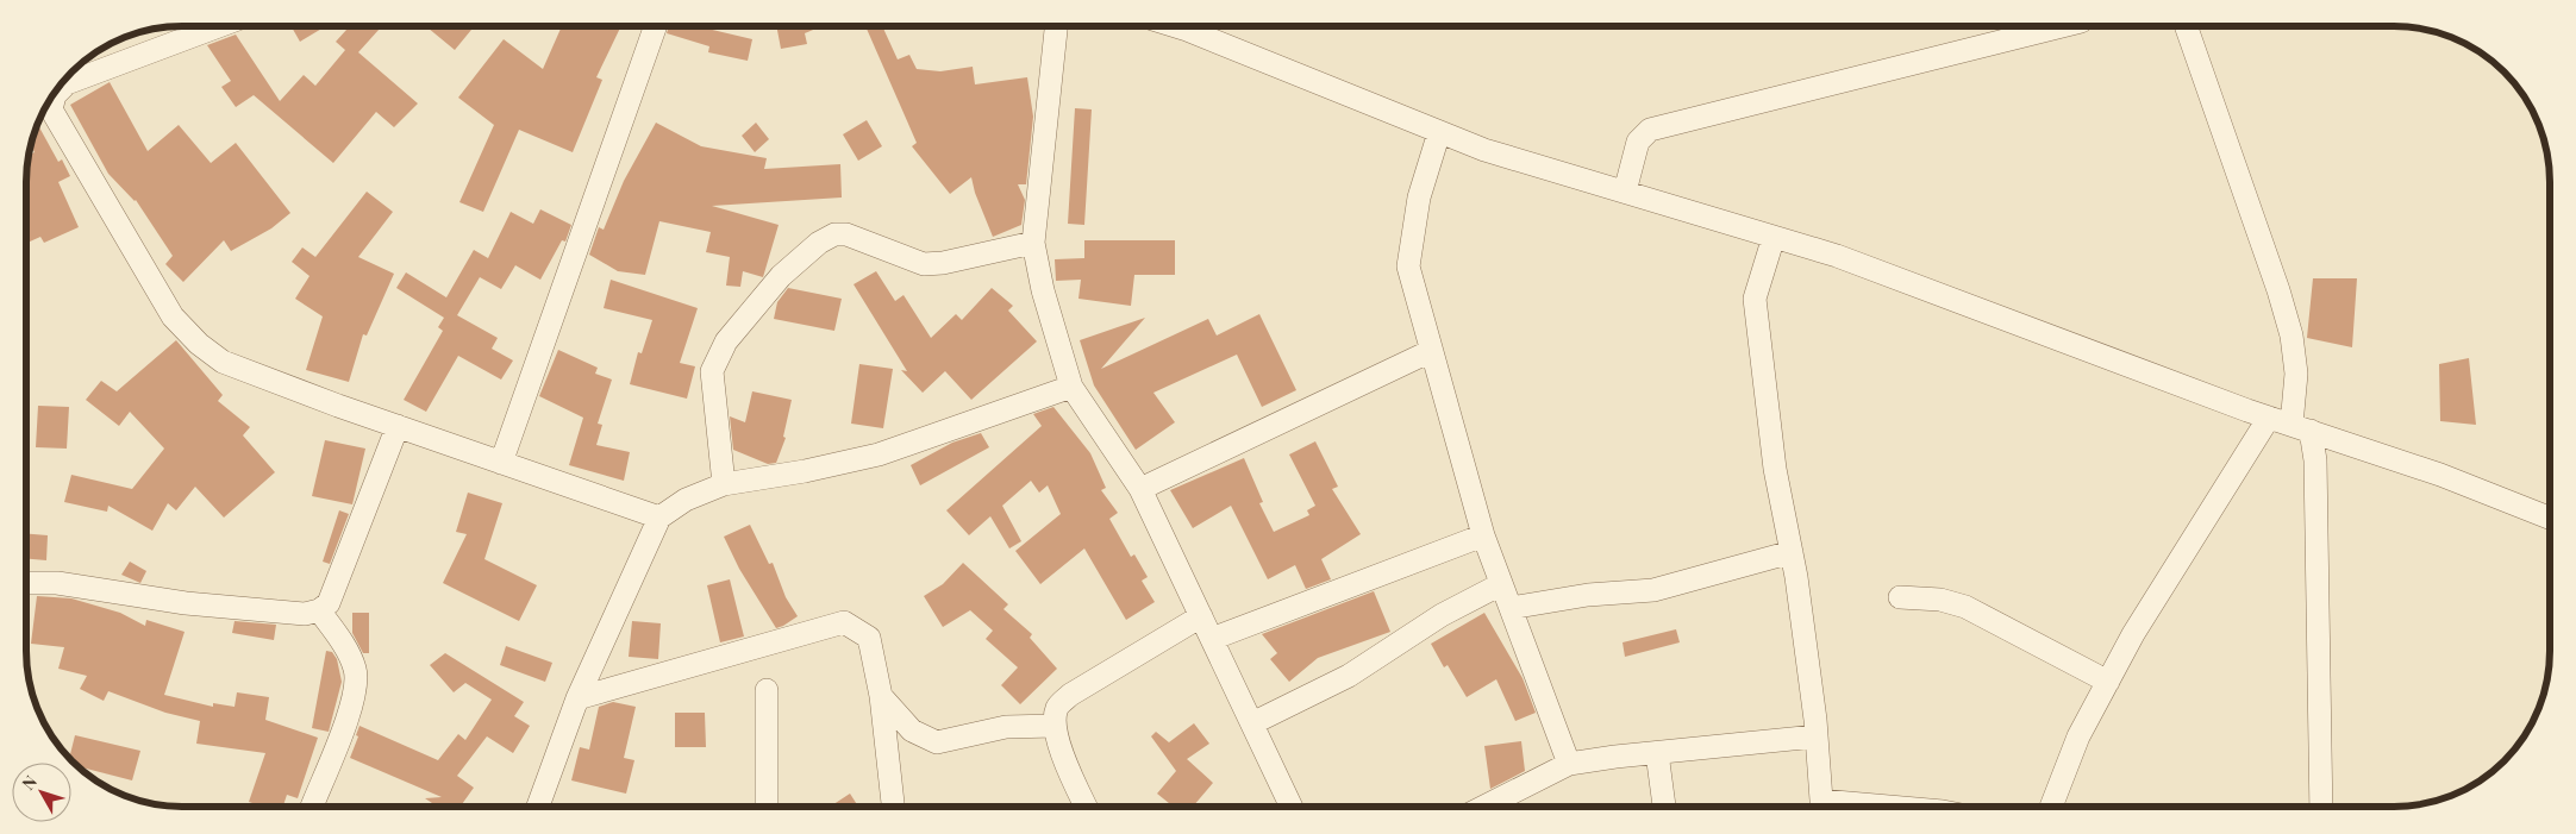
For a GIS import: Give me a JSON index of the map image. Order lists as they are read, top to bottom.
{
  "north": "top left"
}
